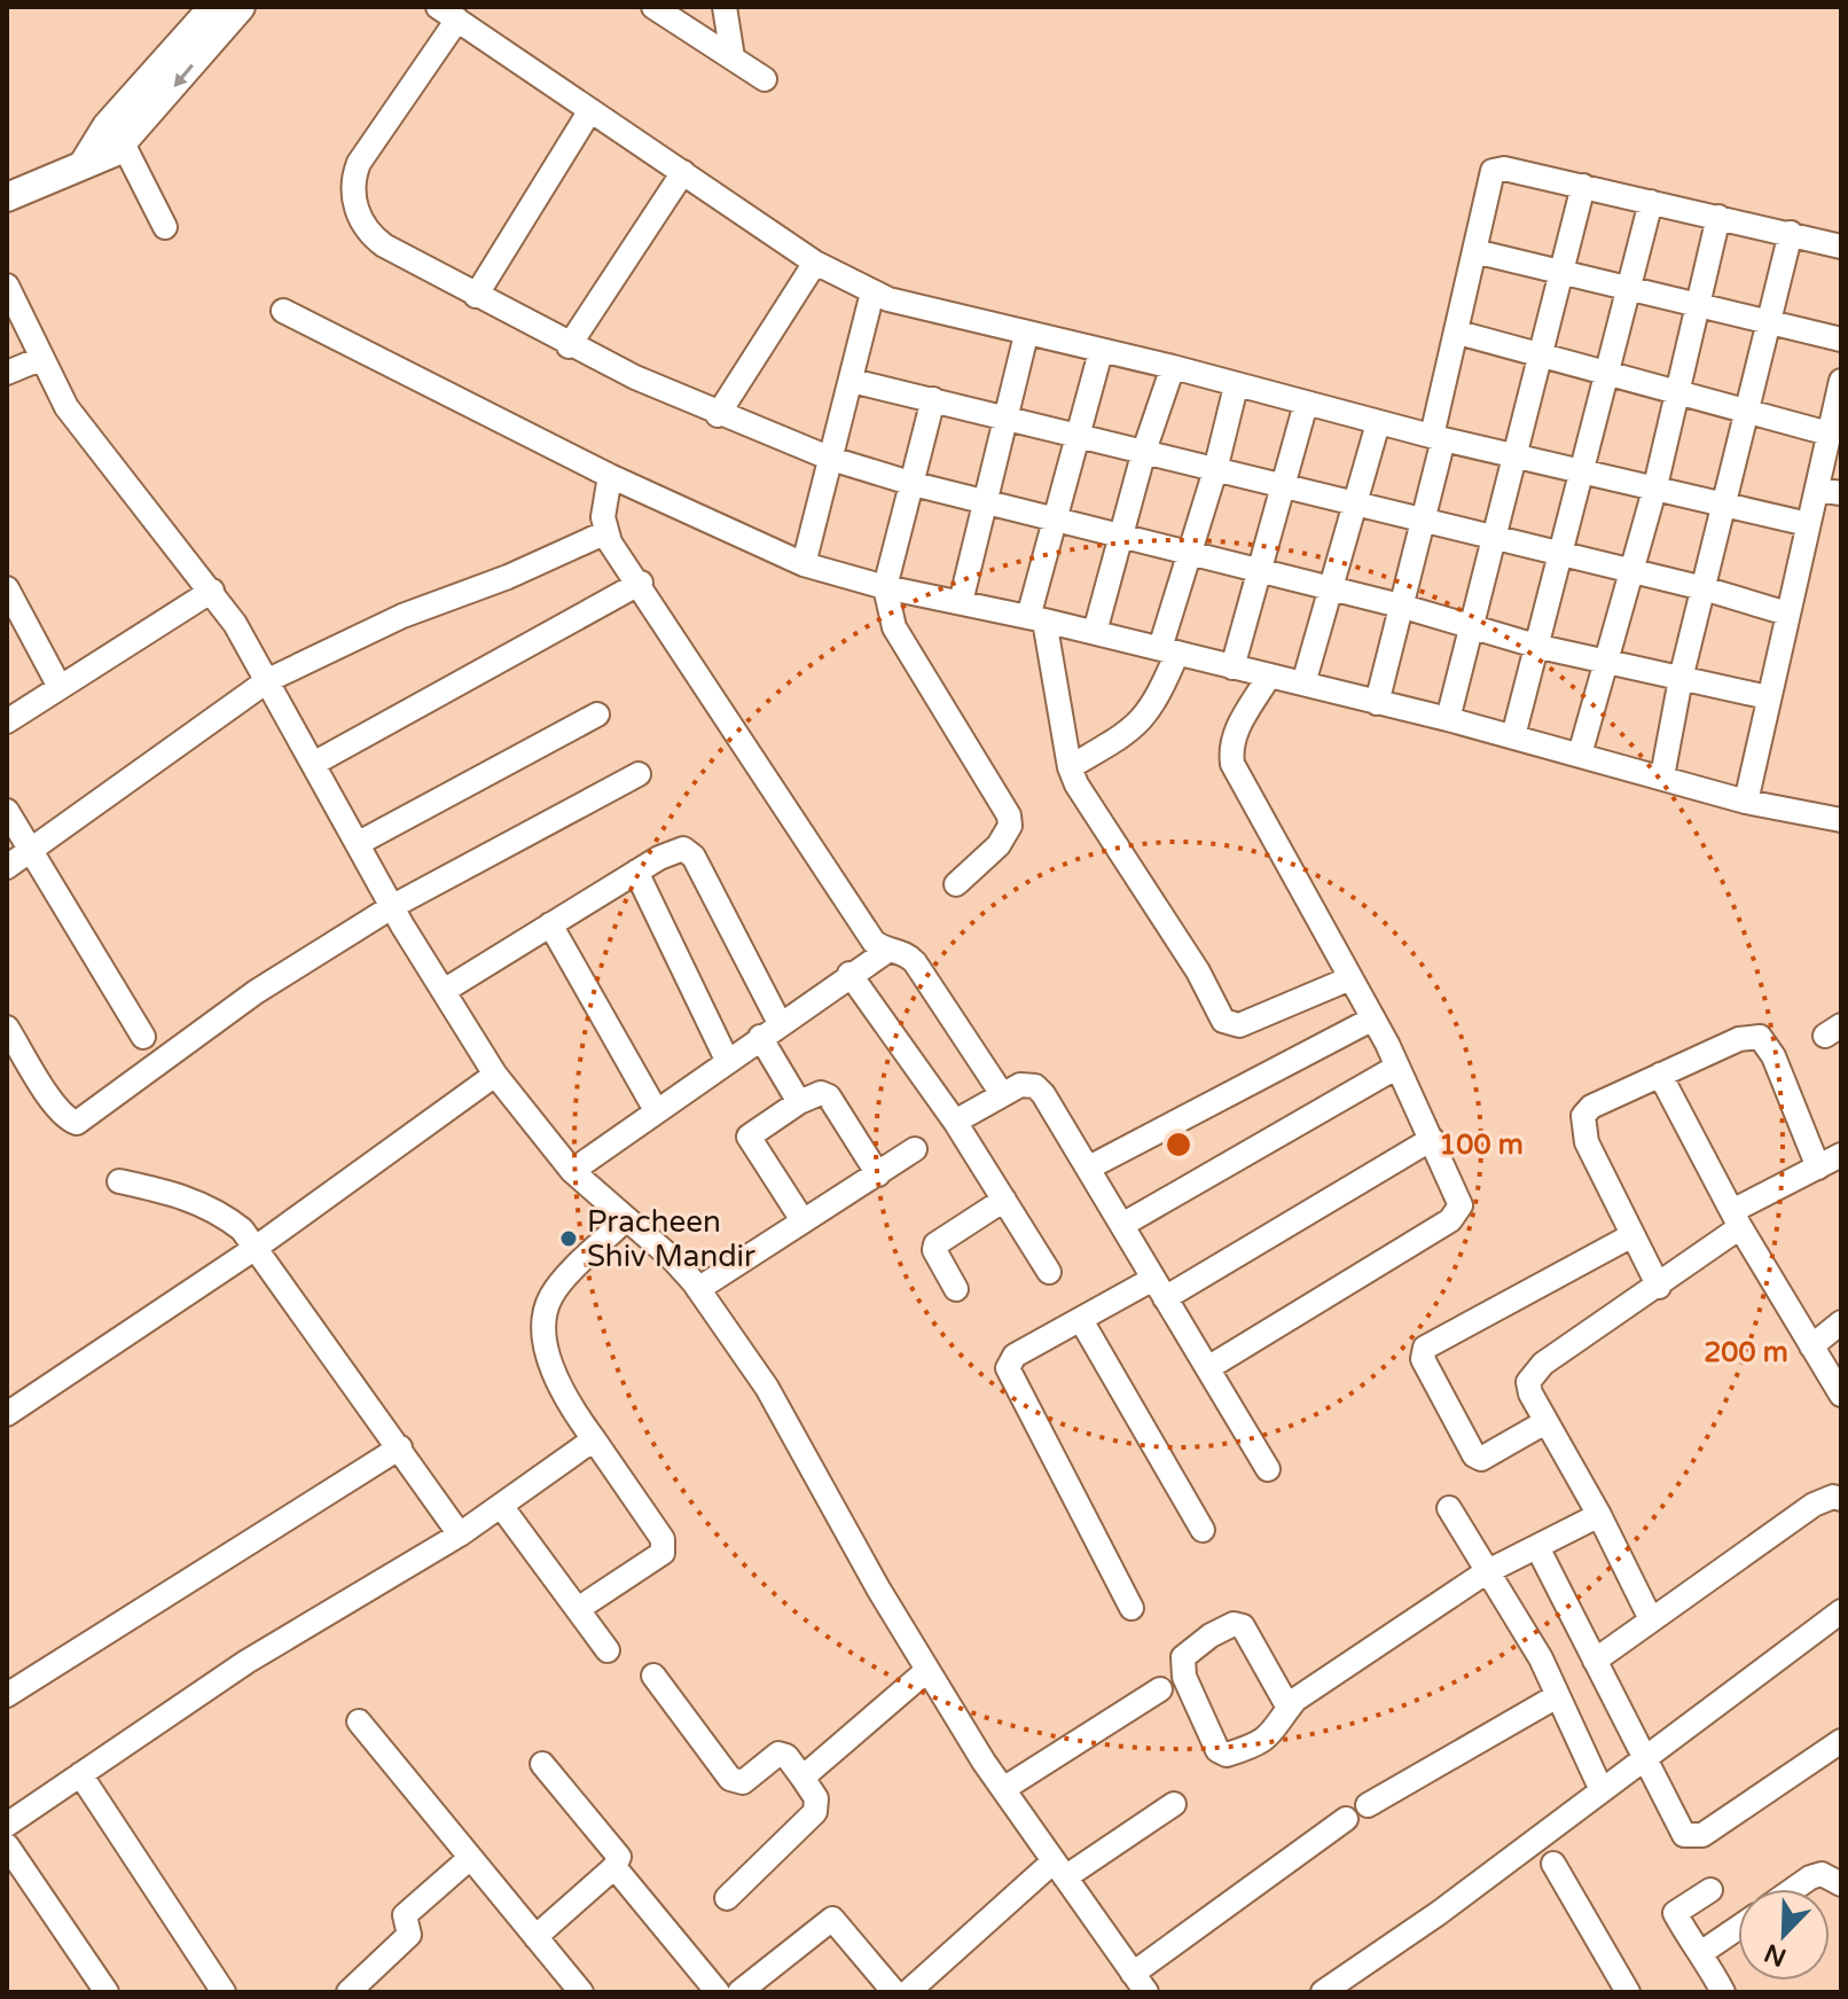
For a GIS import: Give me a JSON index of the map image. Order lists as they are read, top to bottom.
{
  "places": ["Pracheen Shiv Mandir"],
  "north": "bottom left",
  "rings": ["100 m", "200 m"]
}
